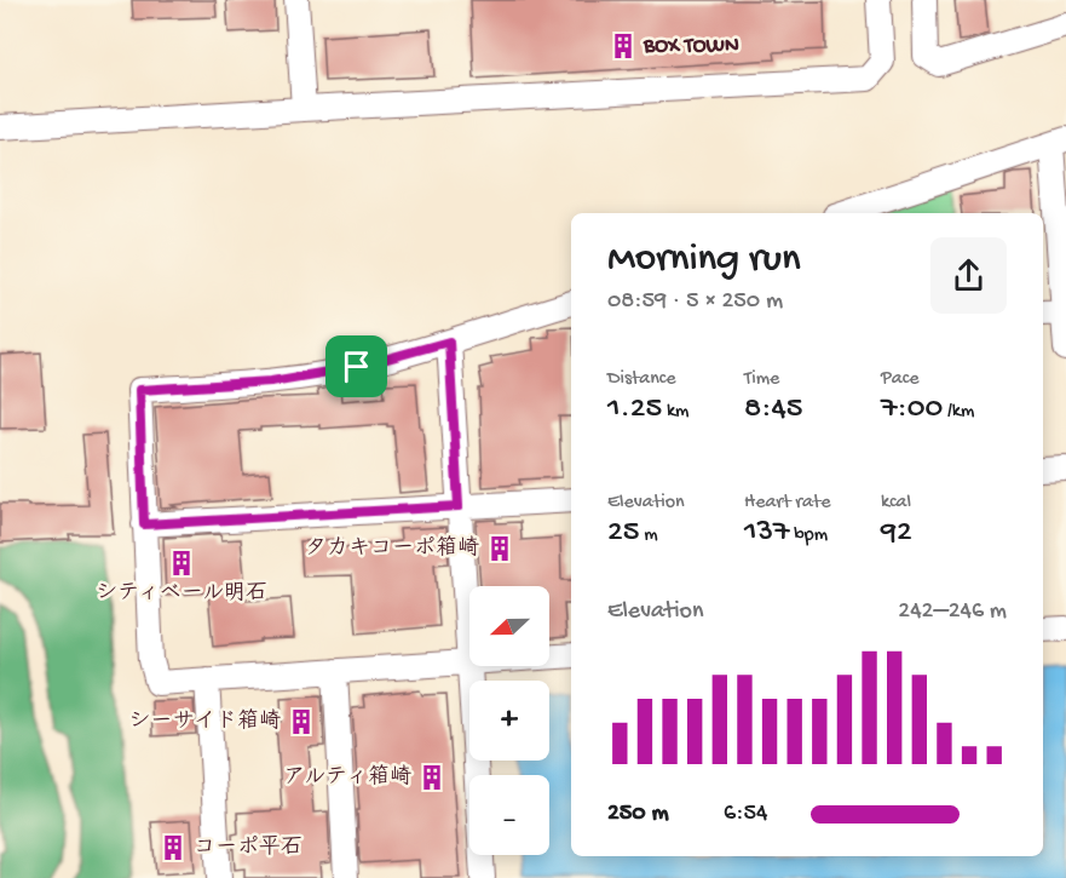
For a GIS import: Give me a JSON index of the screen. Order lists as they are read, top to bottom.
{
  "places": {
    "building": [
      "BOX TOWN",
      "タカキコーポ箱崎",
      "シティベール明石",
      "シーサイド箱崎",
      "アルティ箱崎",
      "コーポ平石"
    ]
  },
  "north": "left",
  "page": {
    "heading": ["Morning run", "08:59 · 5 × 250 m"],
    "stats": [
      ["Distance", "1.25 km"],
      ["Time", "8:45"],
      ["Pace", "7:00 /km"],
      ["Elevation", "25 m"],
      ["Heart rate", "137 bpm"],
      ["kcal", "92"]
    ],
    "chart": ["Elevation", "242–246 m"],
    "map_buttons": ["+", "−"],
    "list": [
      {
        "name": "250 m",
        "note": "6:54"
      }
    ]
  }
}
